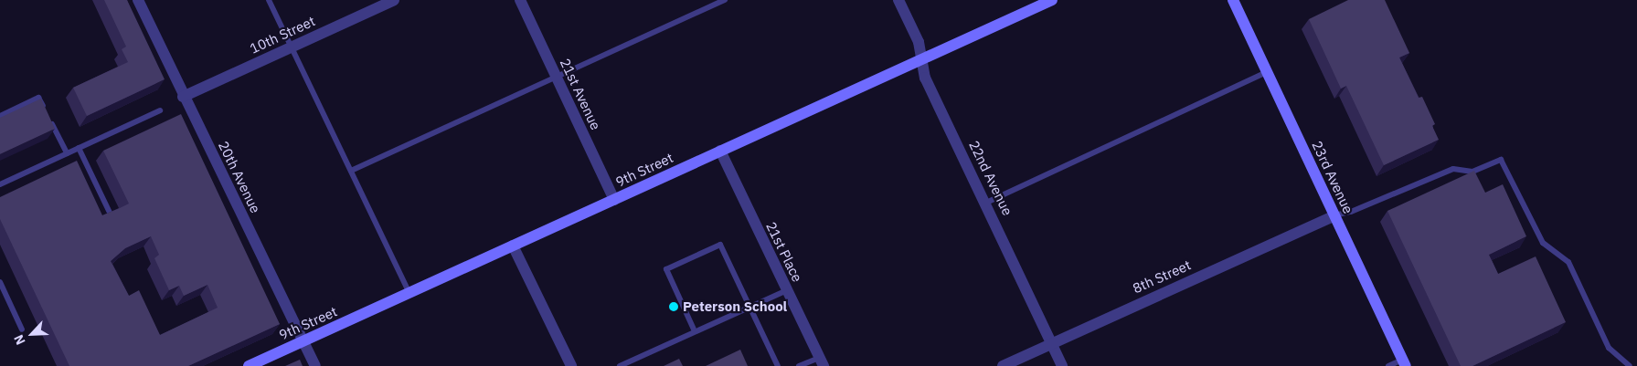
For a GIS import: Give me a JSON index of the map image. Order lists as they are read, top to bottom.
{
  "streets": {
    "street": [
      "10th Street",
      "21st Avenue",
      "9th Street",
      "20th Avenue",
      "23rd Avenue",
      "22nd Avenue",
      "21st Place",
      "8th Street"
    ]
  },
  "crossings": [
    ["10th Street", "20th Avenue"],
    ["21st Avenue", "9th Street"],
    ["9th Street", "20th Avenue"],
    ["9th Street", "22nd Avenue"],
    ["9th Street", "21st Place"],
    ["23rd Avenue", "8th Street"],
    ["22nd Avenue", "8th Street"]
  ],
  "places": ["Peterson School"],
  "north": "bottom left"
}
